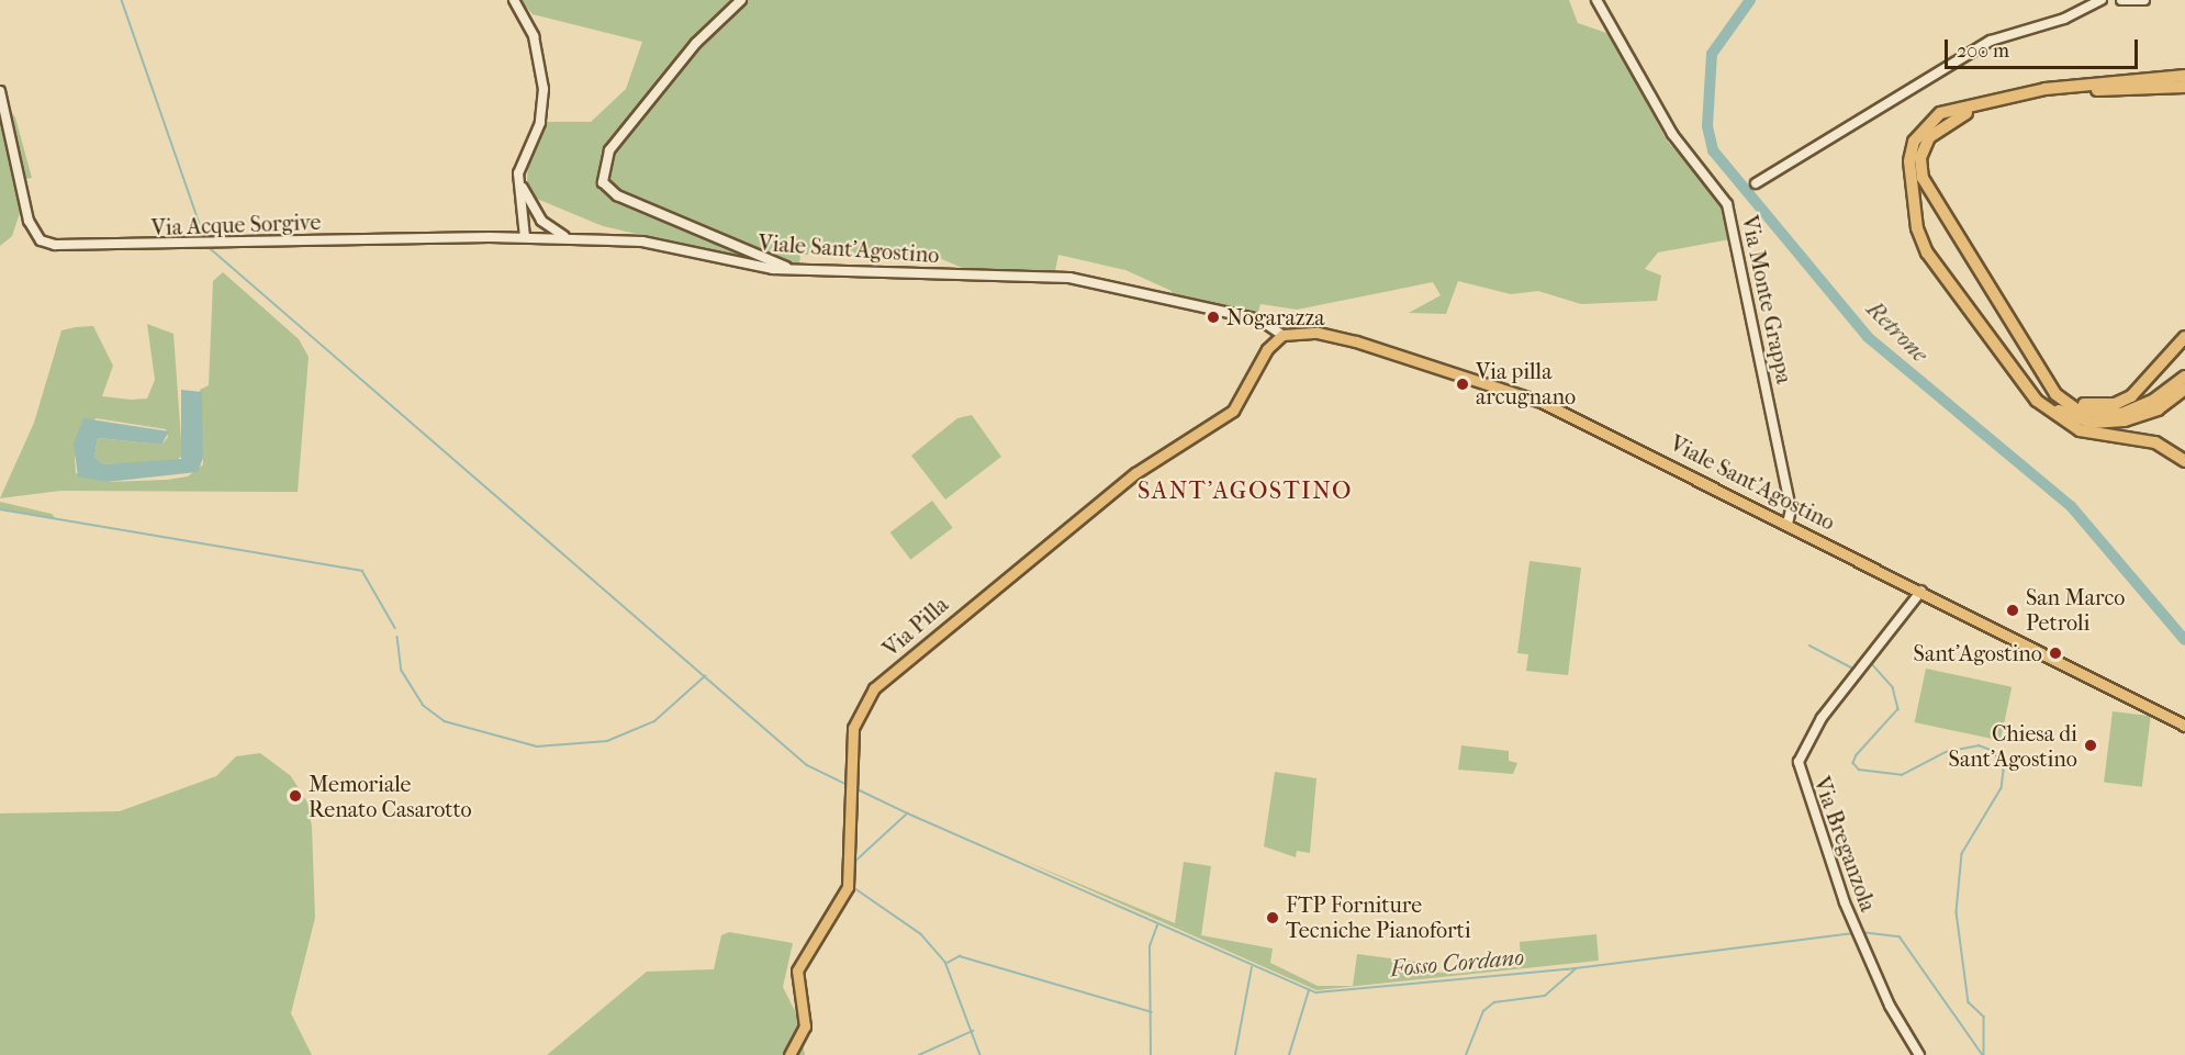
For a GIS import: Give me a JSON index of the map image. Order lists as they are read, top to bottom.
{
  "streets": {
    "main road": ["Viale Sant'Agostino", "Via Pilla"],
    "street": ["Via Acque Sorgive", "Via Monte Grappa", "Via Breganzola"]
  },
  "crossings": [
    ["Via Acque Sorgive", "Viale Sant'Agostino"],
    ["Viale Sant'Agostino", "Via Monte Grappa"],
    ["Viale Sant'Agostino", "Via Pilla"],
    ["Viale Sant'Agostino", "Via Breganzola"]
  ],
  "districts": ["SANT'AGOSTINO"],
  "water": ["Retrone", "Fosso Cordano"],
  "places": [
    "Nogarazza",
    "Via pilla arcugnano",
    "San Marco Petroli",
    "Sant'Agostino",
    "Chiesa di Sant'Agostino",
    "Memoriale Renato Casarotto",
    "FTP Forniture Tecniche Pianoforti"
  ],
  "scale_bar": "200 m"
}
